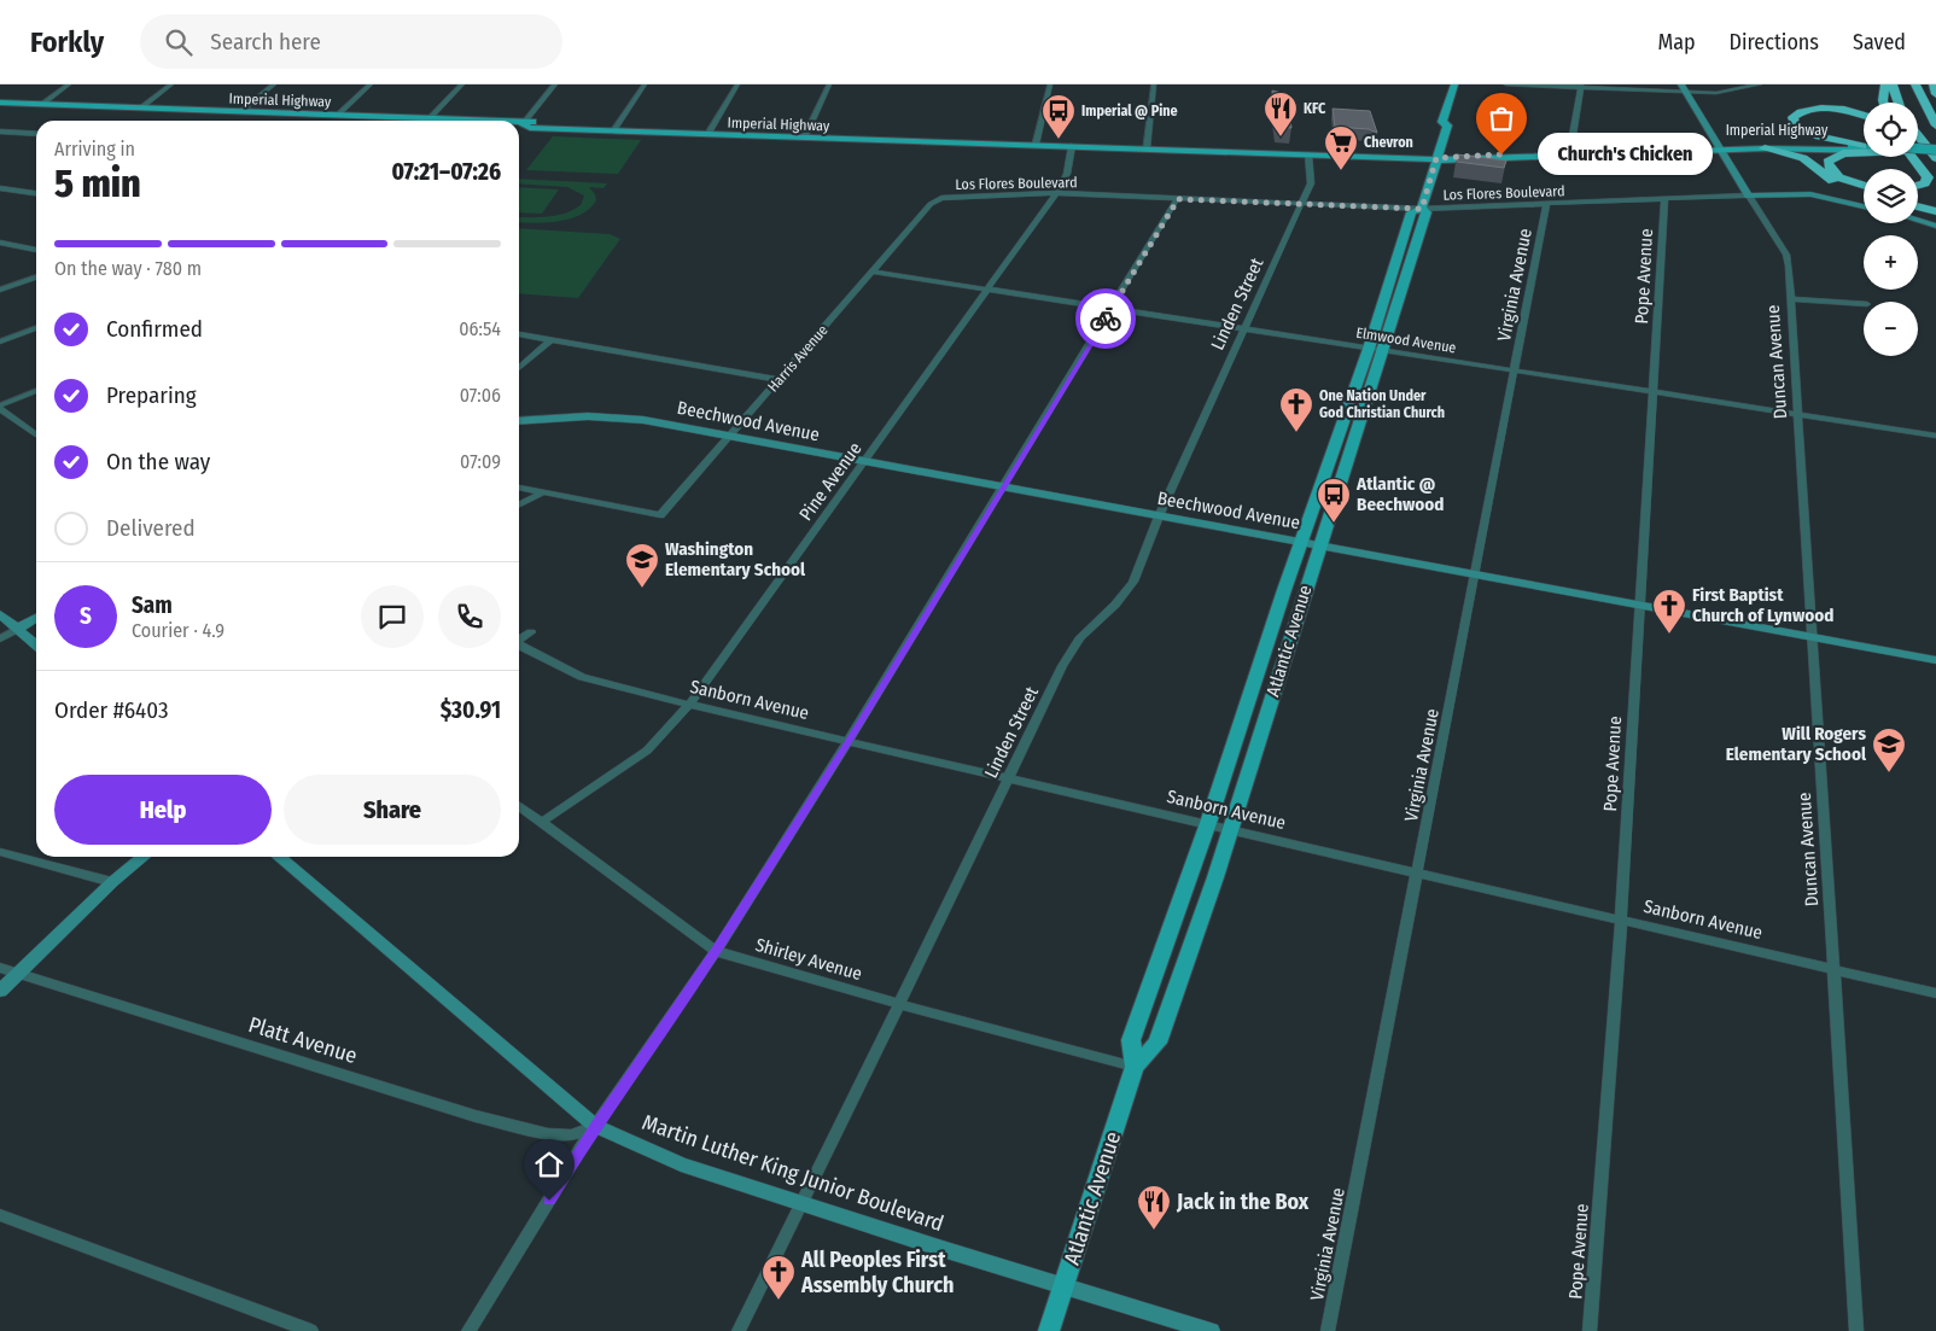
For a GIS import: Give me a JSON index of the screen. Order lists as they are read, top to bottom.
{
  "streets": {
    "main road": ["Imperial Highway", "Atlantic Avenue"],
    "street": [
      "Los Flores Boulevard",
      "Pope Avenue",
      "Virginia Avenue",
      "Linden Street",
      "Elmwood Avenue",
      "Harris Avenue",
      "Duncan Avenue",
      "Beechwood Avenue",
      "Pine Avenue",
      "Sanborn Avenue",
      "Shirley Avenue",
      "Platt Avenue",
      "Martin Luther King Junior Boulevard"
    ]
  },
  "crossings": [
    ["Imperial Highway", "Linden Street"],
    ["Imperial Highway", "Pine Avenue"],
    ["Imperial Highway", "Atlantic Avenue"],
    ["Los Flores Boulevard", "Pope Avenue"],
    ["Los Flores Boulevard", "Virginia Avenue"],
    ["Los Flores Boulevard", "Linden Street"],
    ["Los Flores Boulevard", "Harris Avenue"],
    ["Los Flores Boulevard", "Duncan Avenue"],
    ["Los Flores Boulevard", "Pine Avenue"],
    ["Los Flores Boulevard", "Atlantic Avenue"],
    ["Pope Avenue", "Elmwood Avenue"],
    ["Pope Avenue", "Beechwood Avenue"],
    ["Pope Avenue", "Sanborn Avenue"],
    ["Virginia Avenue", "Elmwood Avenue"],
    ["Virginia Avenue", "Beechwood Avenue"],
    ["Virginia Avenue", "Sanborn Avenue"],
    ["Linden Street", "Elmwood Avenue"],
    ["Linden Street", "Beechwood Avenue"],
    ["Linden Street", "Sanborn Avenue"],
    ["Linden Street", "Shirley Avenue"],
    ["Linden Street", "Martin Luther King Junior Boulevard"],
    ["Elmwood Avenue", "Harris Avenue"],
    ["Elmwood Avenue", "Duncan Avenue"],
    ["Elmwood Avenue", "Pine Avenue"],
    ["Elmwood Avenue", "Atlantic Avenue"],
    ["Harris Avenue", "Beechwood Avenue"],
    ["Duncan Avenue", "Beechwood Avenue"],
    ["Duncan Avenue", "Sanborn Avenue"],
    ["Beechwood Avenue", "Pine Avenue"],
    ["Beechwood Avenue", "Atlantic Avenue"],
    ["Pine Avenue", "Sanborn Avenue"],
    ["Pine Avenue", "Shirley Avenue"],
    ["Atlantic Avenue", "Sanborn Avenue"],
    ["Atlantic Avenue", "Shirley Avenue"],
    ["Atlantic Avenue", "Martin Luther King Junior Boulevard"],
    ["Platt Avenue", "Martin Luther King Junior Boulevard"]
  ],
  "places": {
    "restaurant": ["KFC", "Jack in the Box"],
    "bus stop": ["Imperial @ Pine", "Atlantic @ Beechwood"],
    "other": ["Church's Chicken"],
    "supermarket": ["Chevron"],
    "church": ["One Nation Under God Christian Church", "First Baptist Church of Lynwood", "All Peoples First Assembly Church"],
    "school or university": ["Washington Elementary School", "Will Rogers Elementary School"]
  },
  "page": {
    "header": "Forkly",
    "search": "Search here",
    "nav": ["Map", "Directions", "Saved"],
    "map_buttons": ["+", "−"],
    "heading": ["5 min", "Arriving in", "07:21–07:26"],
    "panel": [
      "Sam",
      "Courier · 4.9",
      "Order #6403",
      "$30.91"
    ],
    "bubble": "Church's Chicken",
    "bar": "On the way · 780 m",
    "list": [
      ["Confirmed", "06:54"],
      ["Preparing", "07:06"],
      ["On the way", "07:09"],
      "Delivered"
    ],
    "round": "S",
    "buttons": ["Help", "Share"]
  }
}
